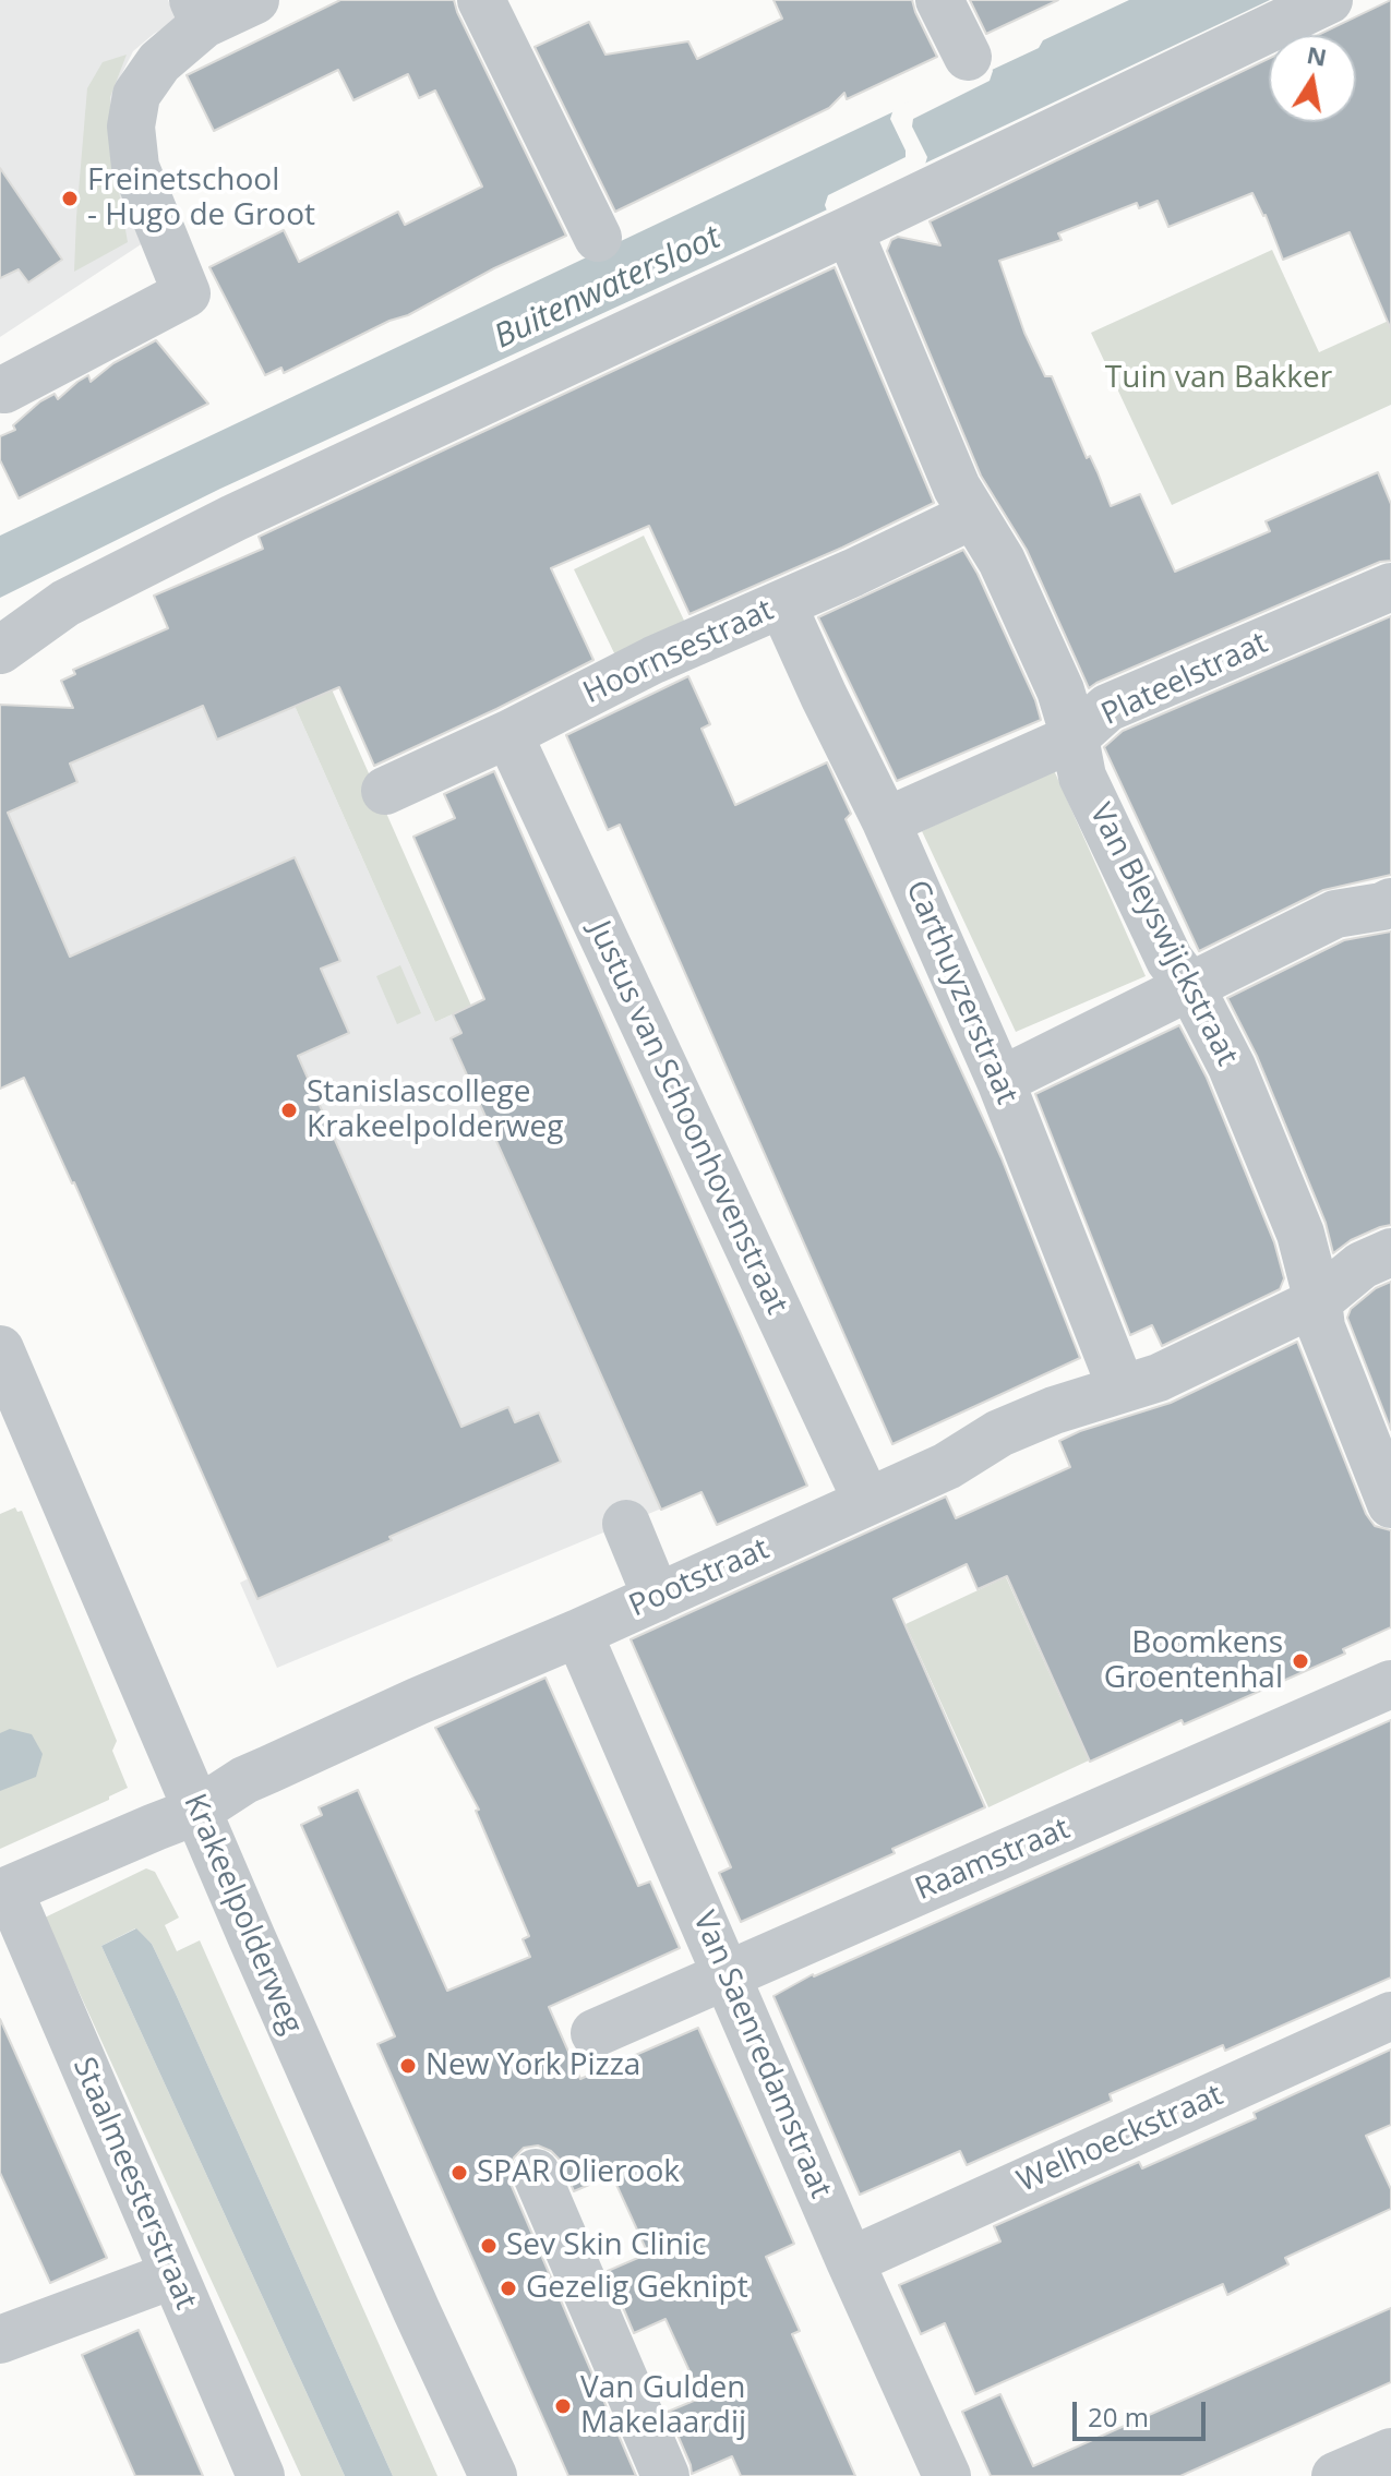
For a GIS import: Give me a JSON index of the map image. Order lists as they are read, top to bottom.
{
  "streets": {
    "street": [
      "Hoornsestraat",
      "Plateelstraat",
      "Van Bleyswijckstraat",
      "Carthuyzerstraat",
      "Justus van Schoonhovenstraat",
      "Pootstraat",
      "Raamstraat",
      "Krakeelpolderweg",
      "Van Saenredamstraat",
      "Welhoeckstraat",
      "Staalmeesterstraat"
    ]
  },
  "crossings": [
    ["Hoornsestraat", "Van Bleyswijckstraat"],
    ["Hoornsestraat", "Carthuyzerstraat"],
    ["Hoornsestraat", "Justus van Schoonhovenstraat"],
    ["Plateelstraat", "Van Bleyswijckstraat"],
    ["Plateelstraat", "Carthuyzerstraat"],
    ["Van Bleyswijckstraat", "Pootstraat"],
    ["Carthuyzerstraat", "Pootstraat"],
    ["Justus van Schoonhovenstraat", "Pootstraat"],
    ["Pootstraat", "Krakeelpolderweg"],
    ["Pootstraat", "Van Saenredamstraat"],
    ["Pootstraat", "Staalmeesterstraat"],
    ["Raamstraat", "Van Saenredamstraat"],
    ["Van Saenredamstraat", "Welhoeckstraat"]
  ],
  "water": ["Buitenwatersloot"],
  "parks": ["Tuin van Bakker"],
  "places": [
    "Freinetschool - Hugo de Groot",
    "Stanislascollege Krakeelpolderweg",
    "Boomkens Groentenhal",
    "New York Pizza",
    "SPAR Olierook",
    "Sev Skin Clinic",
    "Gezelig Geknipt",
    "Van Gulden Makelaardij"
  ],
  "scale_bar": "20 m",
  "north": "top"
}
